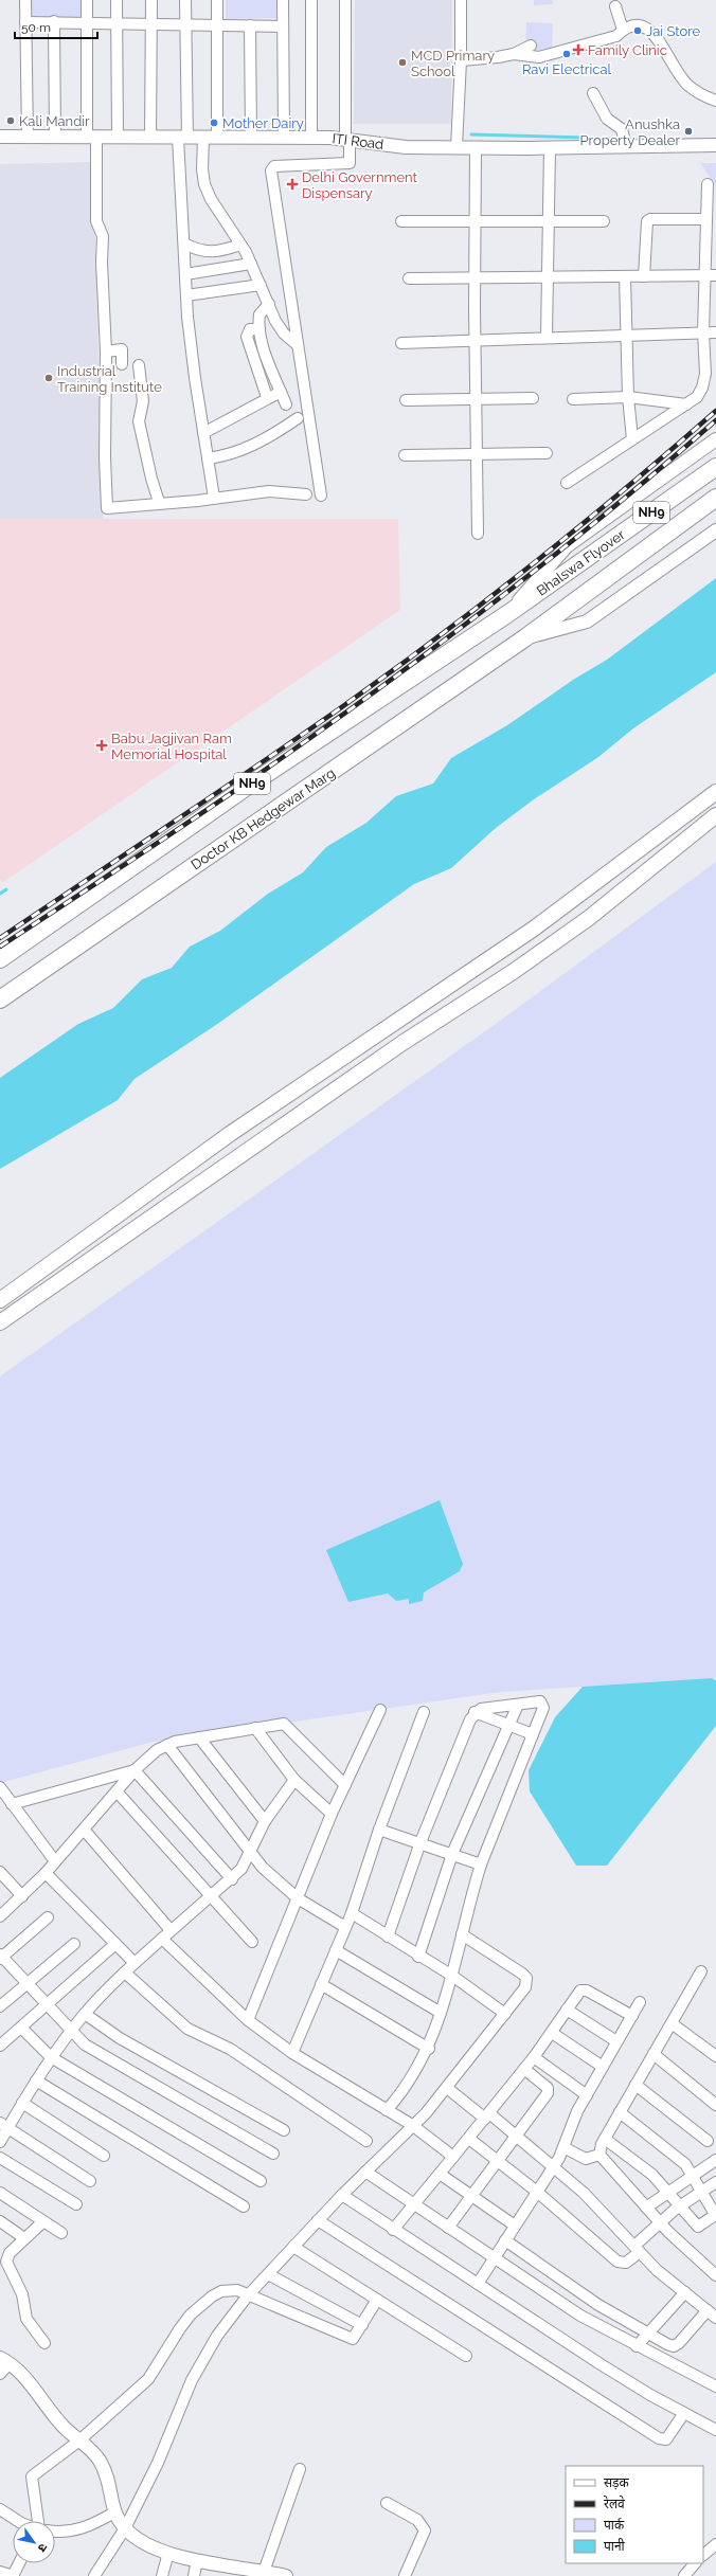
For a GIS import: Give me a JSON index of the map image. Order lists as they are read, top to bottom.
{
  "streets": {
    "highway": ["NH9", "Bhalswa Flyover", "Doctor KB Hedgewar Marg"],
    "street": ["ITI Road"]
  },
  "crossings": [
    ["NH9", "Bhalswa Flyover"],
    ["Bhalswa Flyover", "Doctor KB Hedgewar Marg"]
  ],
  "places": {
    "other": [
      "Jai Store",
      "Ravi Electrical",
      "MCD Primary School",
      "Kali Mandir",
      "Mother Dairy",
      "Anushka Property Dealer",
      "Industrial Training Institute"
    ],
    "health": ["Family Clinic", "Delhi Government Dispensary", "Babu Jagjivan Ram Memorial Hospital"]
  },
  "legend": [
    "सड़क",
    "रेलवे",
    "पार्क",
    "पानी"
  ],
  "scale_bar": "50 m",
  "north": "bottom right"
}
